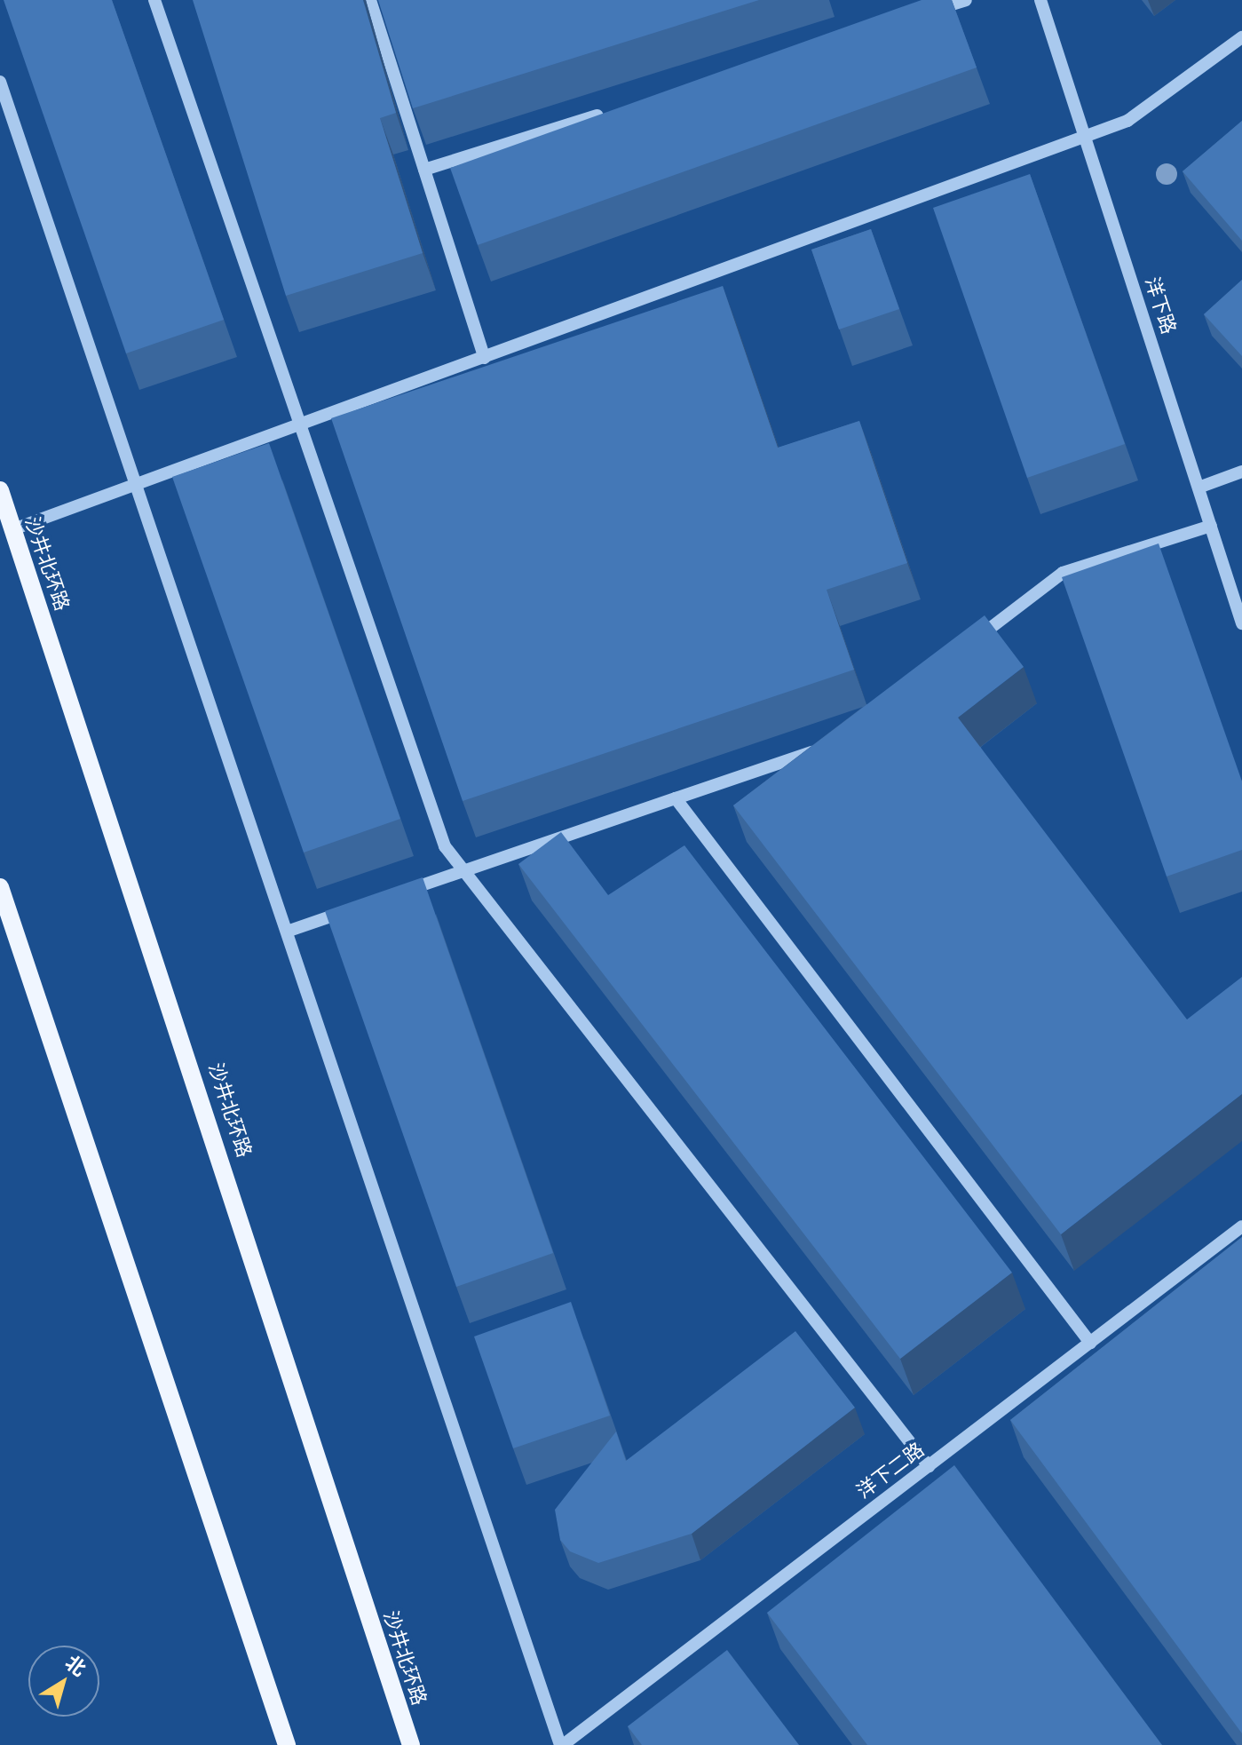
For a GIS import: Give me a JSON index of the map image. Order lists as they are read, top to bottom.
{
  "streets": {
    "main road": ["沙井北环路"],
    "street": ["洋下路", "洋下二路"]
  },
  "north": "top right"
}
